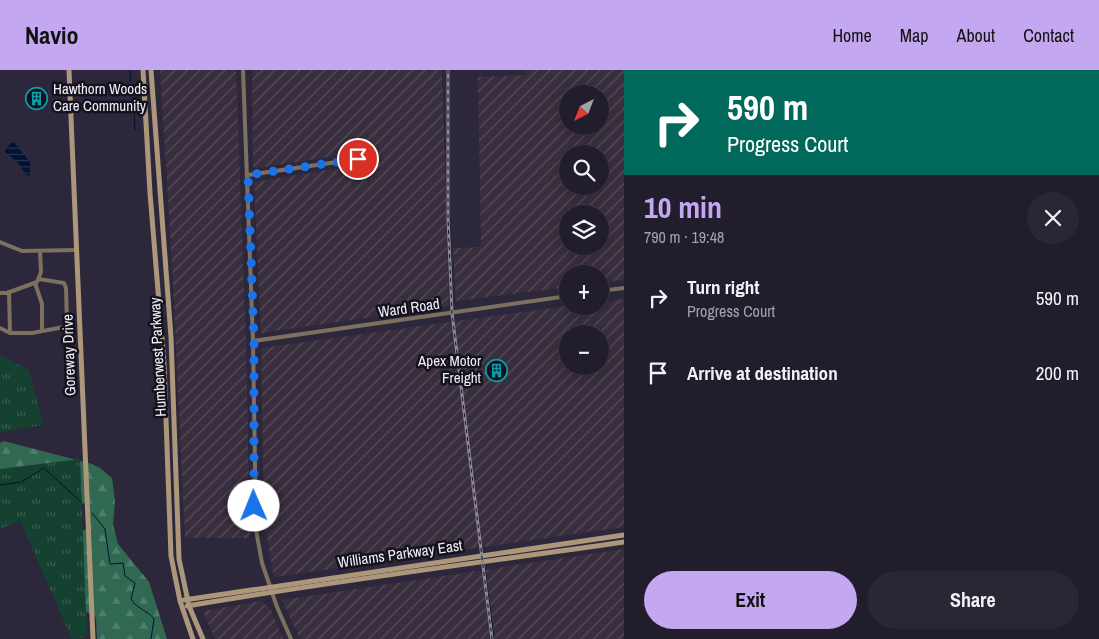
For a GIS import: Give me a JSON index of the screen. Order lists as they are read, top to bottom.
{
  "streets": {
    "main road": ["Goreway Drive", "Humberwest Parkway", "Williams Parkway East"],
    "street": ["Ward Road"]
  },
  "crossings": [
    ["Humberwest Parkway", "Williams Parkway East"]
  ],
  "places": {
    "building": ["Hawthorn Woods Care Community", "Apex Motor Freight"]
  },
  "north": "bottom left",
  "page": {
    "header": "Navio",
    "nav": [
      "Home",
      "Map",
      "About",
      "Contact"
    ],
    "turn": ["590 m", "Progress Court"],
    "map_buttons": ["+", "−"],
    "heading": ["10 min", "790 m · 19:48"],
    "list": [
      {
        "name": "Turn right",
        "note": "Progress Court",
        "value": "590 m"
      },
      {
        "name": "Arrive at destination",
        "value": "200 m"
      }
    ],
    "buttons": ["Exit", "Share"]
  }
}
